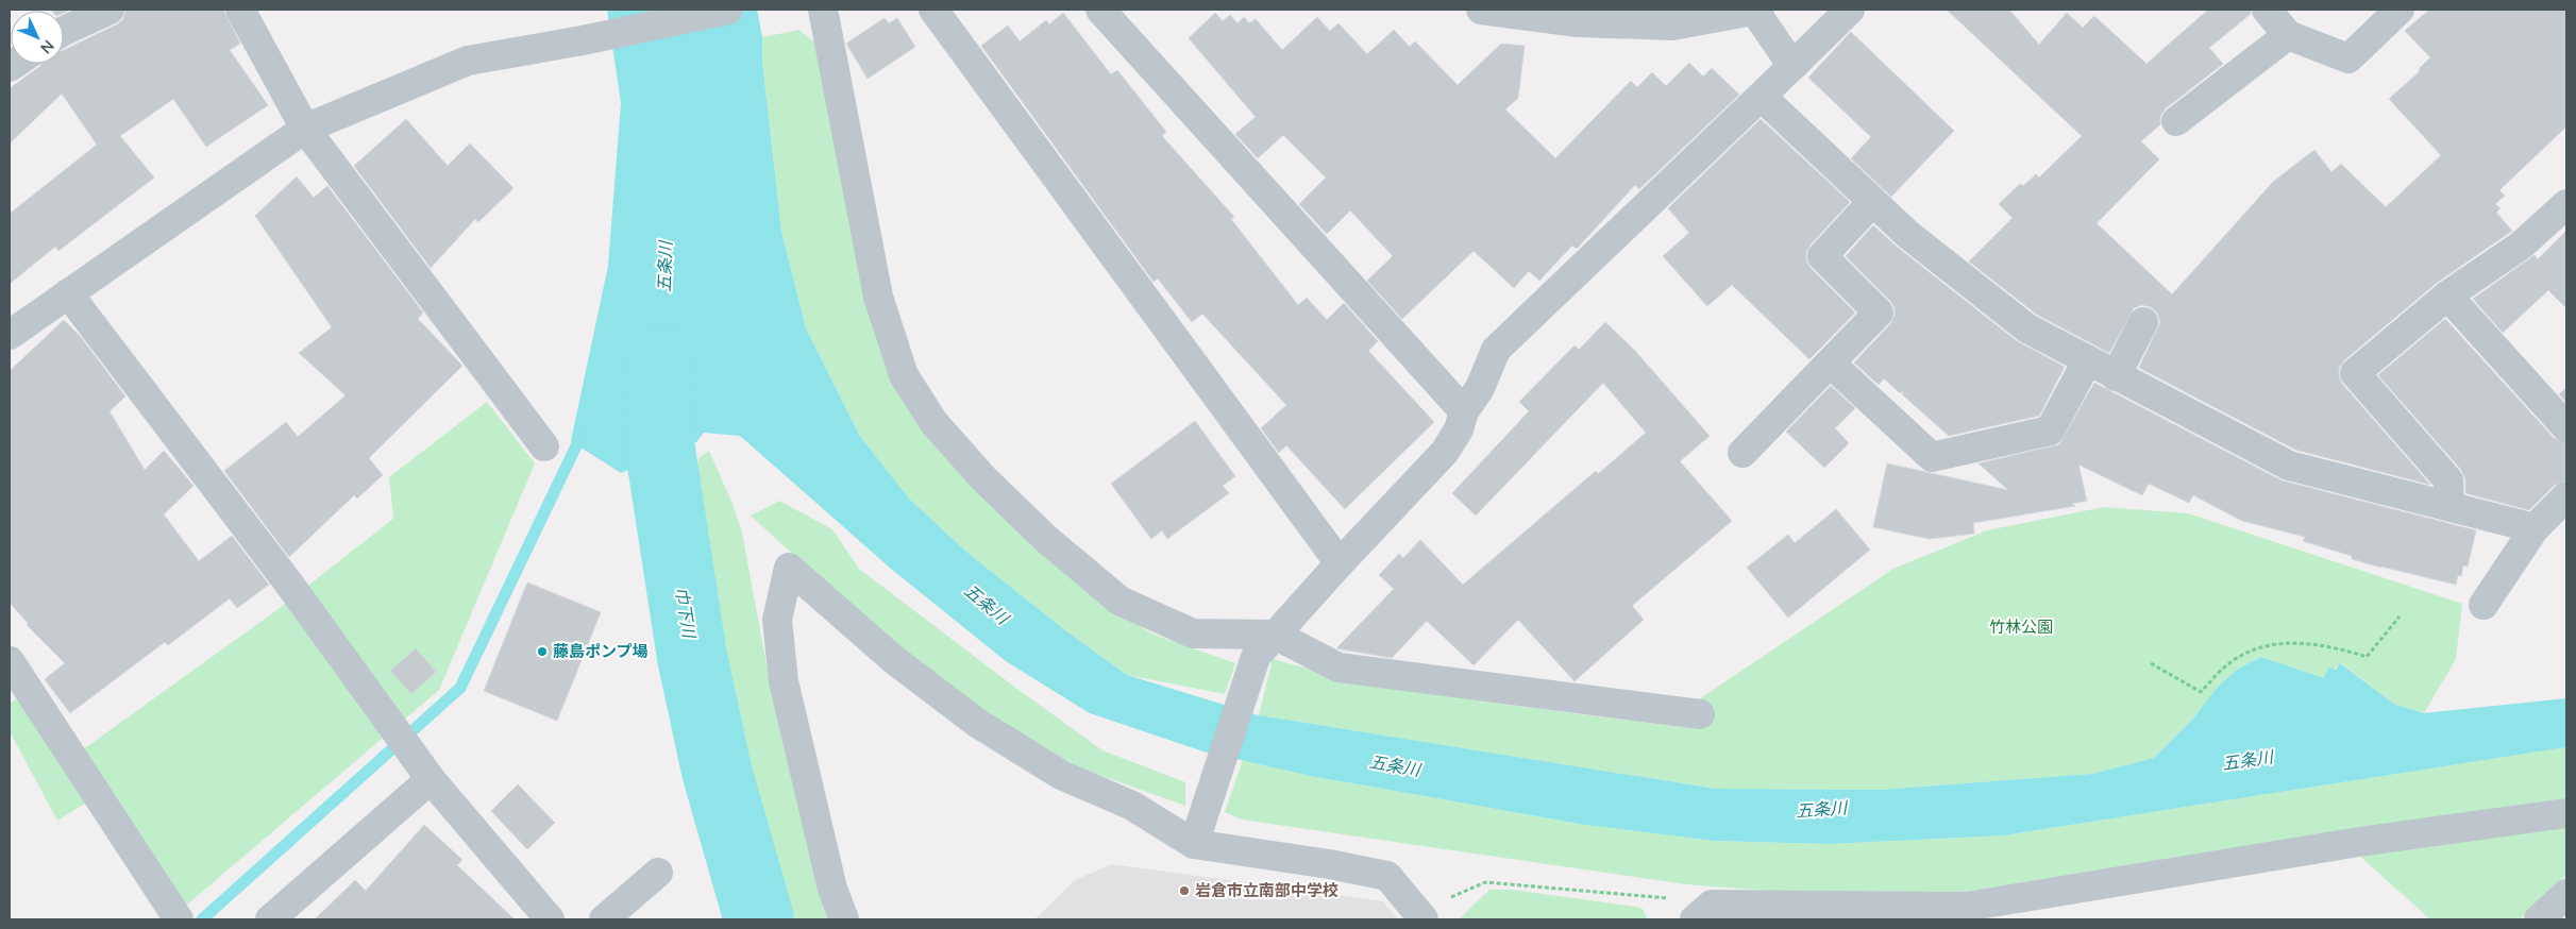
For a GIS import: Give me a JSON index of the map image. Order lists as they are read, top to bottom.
{
  "water": ["五条川", "巾下川"],
  "parks": ["竹林公園"],
  "places": ["藤島ポンプ場", "岩倉市立南部中学校"],
  "north": "bottom right"
}
